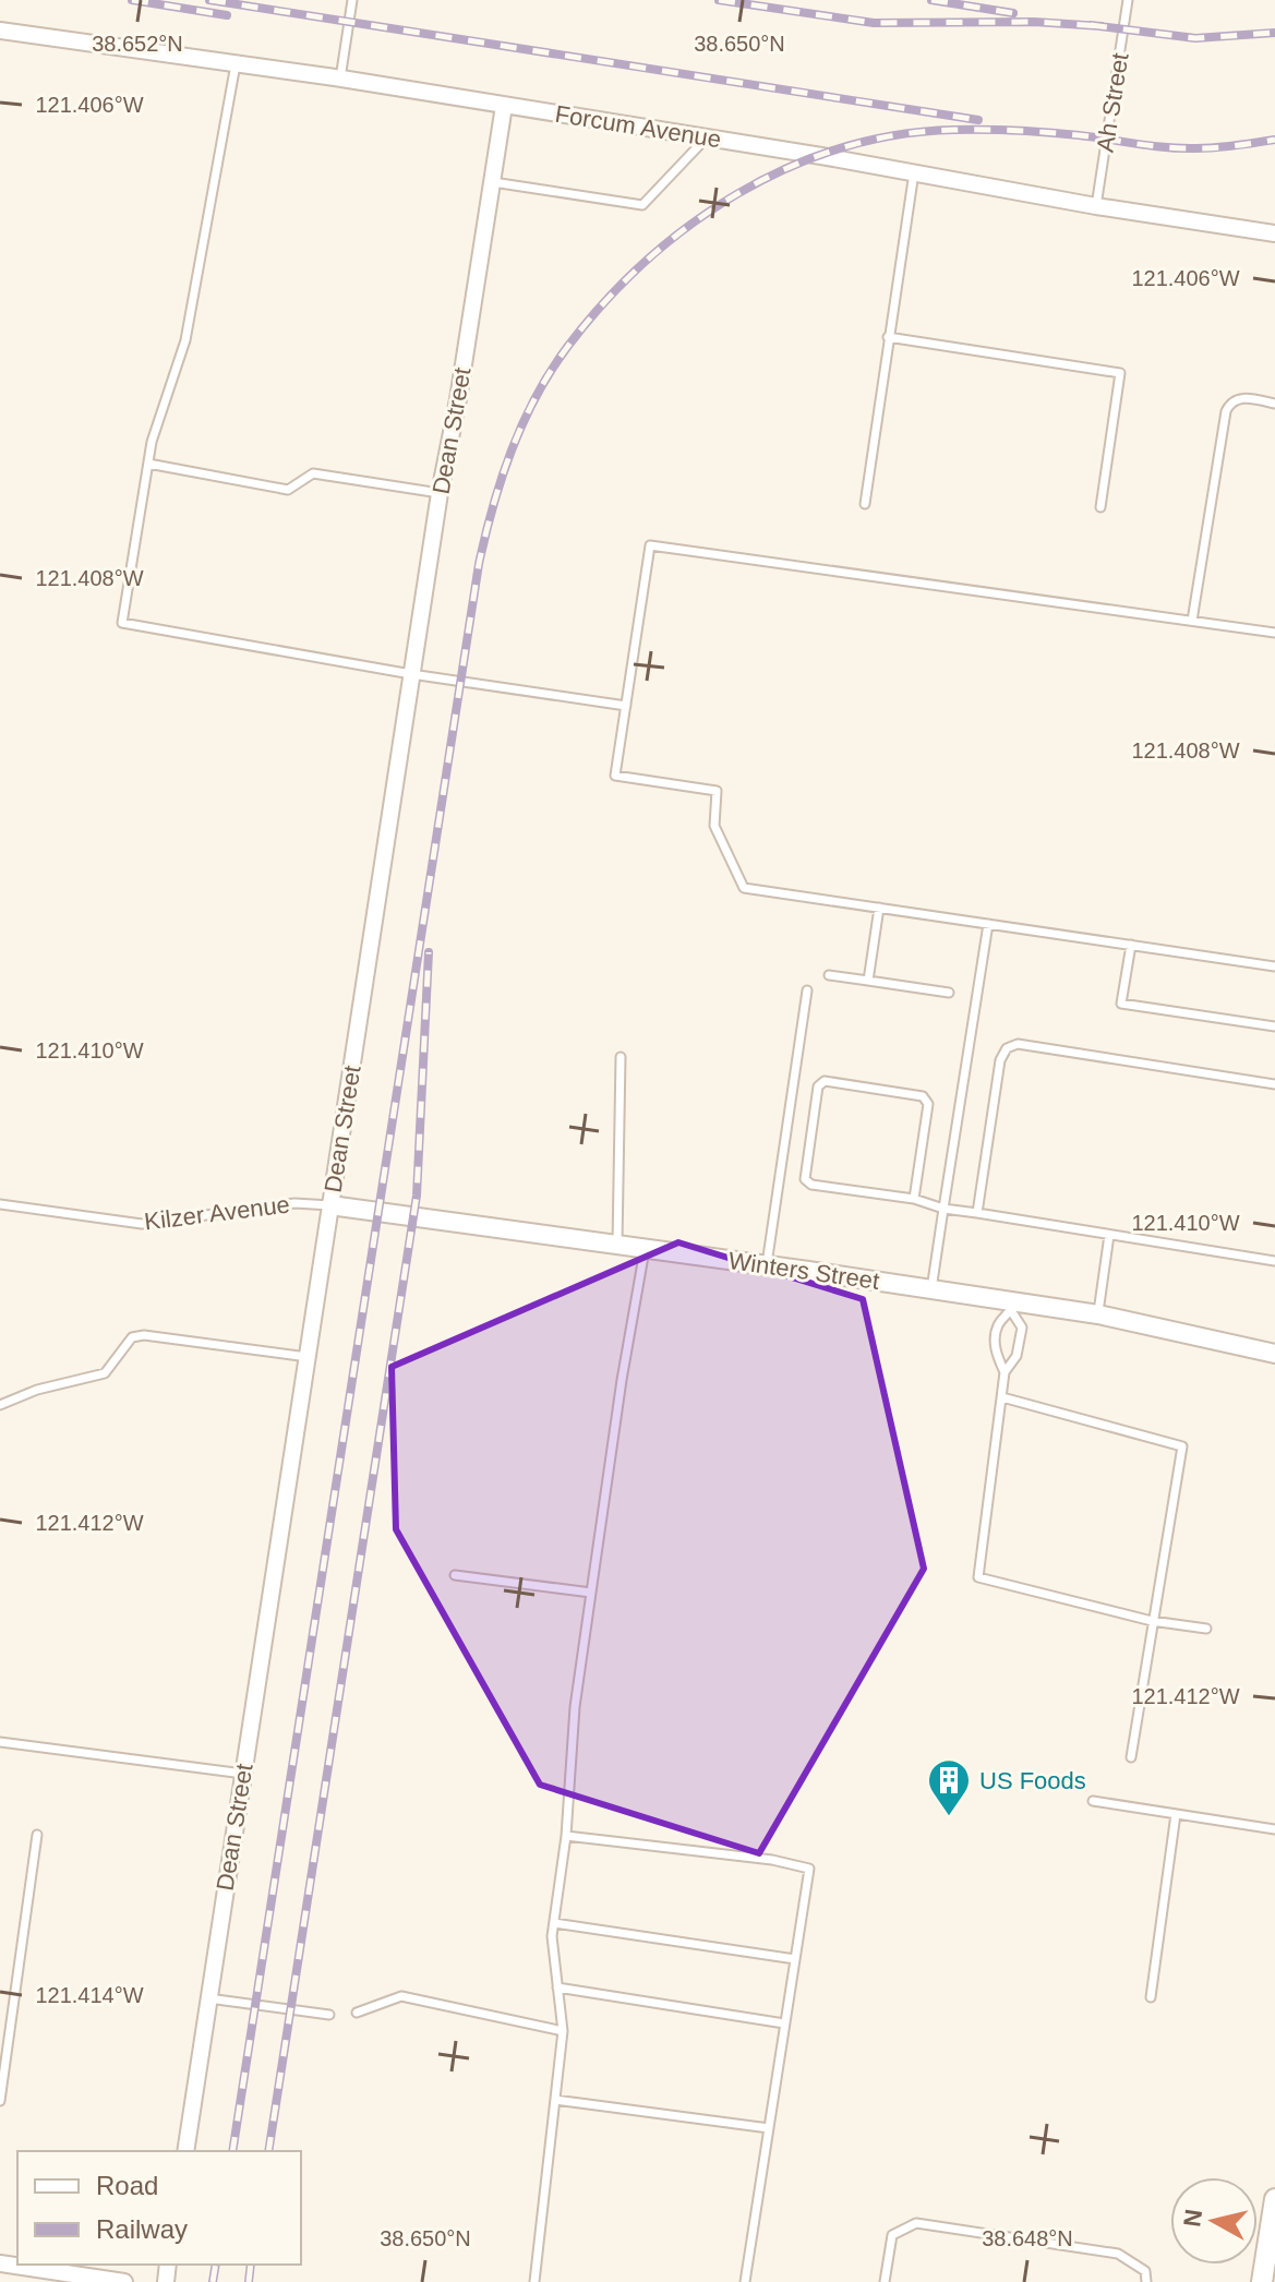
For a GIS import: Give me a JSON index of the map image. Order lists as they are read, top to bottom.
{
  "streets": {
    "street": ["Forcum Avenue", "Dean Street", "Winters Street"],
    "lane": ["Ah Street", "Kilzer Avenue"]
  },
  "crossings": [
    ["Ah Street", "Forcum Avenue"],
    ["Forcum Avenue", "Dean Street"],
    ["Dean Street", "Kilzer Avenue"],
    ["Dean Street", "Winters Street"],
    ["Kilzer Avenue", "Winters Street"]
  ],
  "places": {
    "building": ["US Foods"]
  },
  "legend": ["Road", "Railway"],
  "north": "left",
  "coordinates": [
    "38.652°N",
    "38.650°N",
    "121.406°W",
    "121.408°W",
    "121.410°W",
    "121.412°W",
    "121.414°W",
    "38.648°N"
  ]
}
